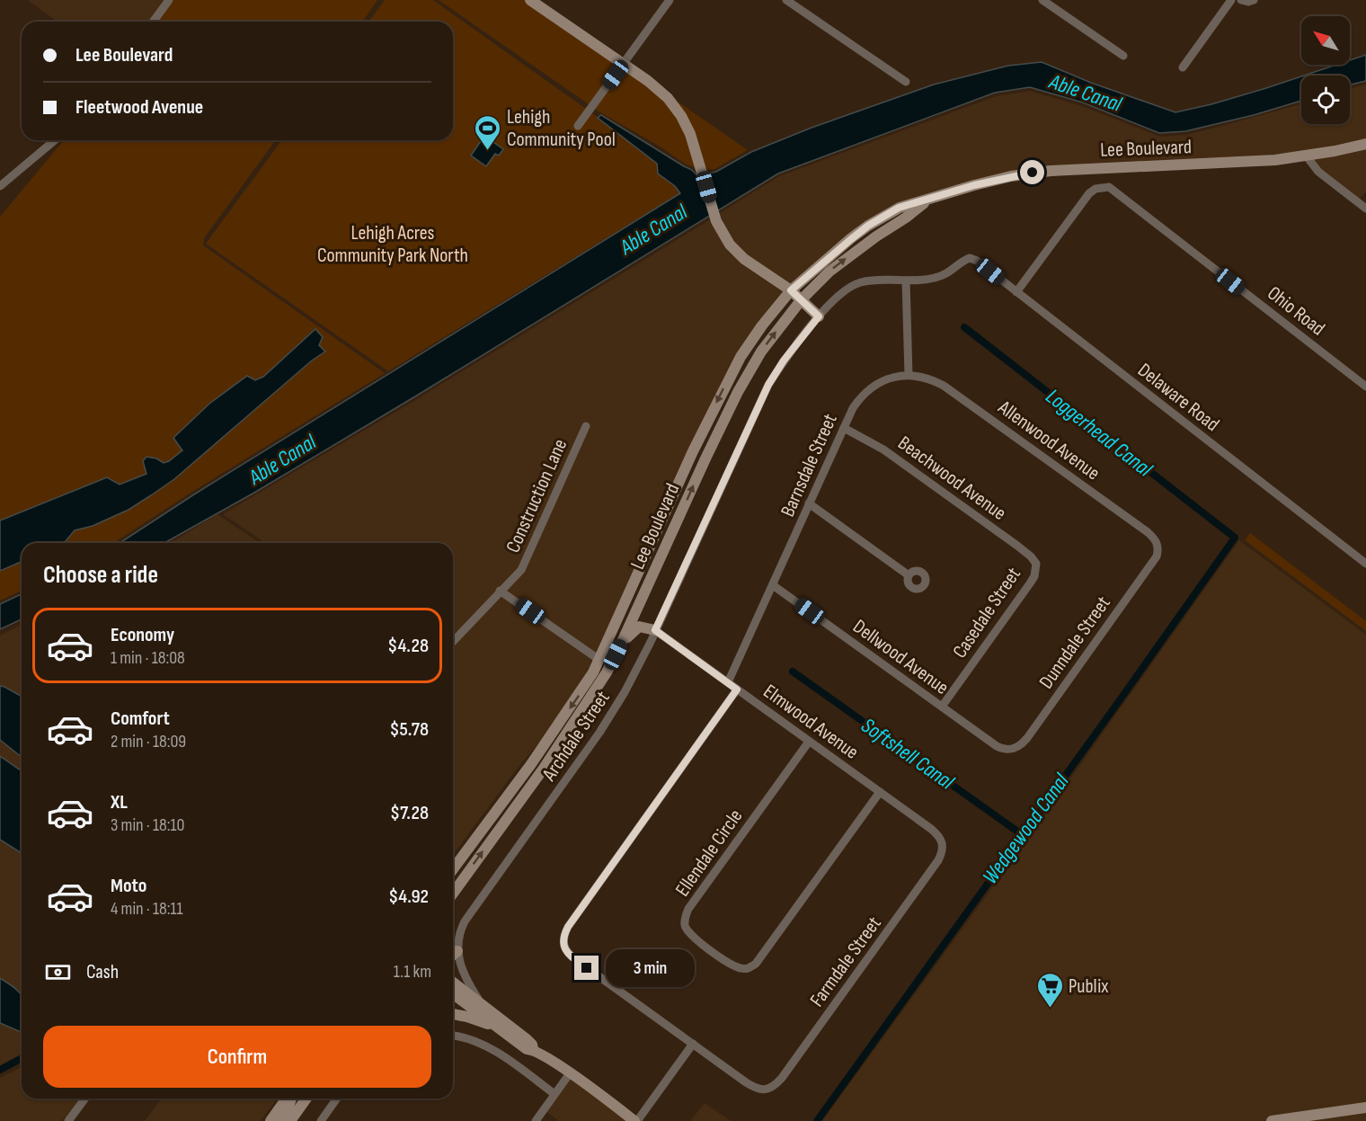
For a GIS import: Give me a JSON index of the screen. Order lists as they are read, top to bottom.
{
  "streets": {
    "main road": ["Lee Boulevard"],
    "street": [
      "Ohio Road",
      "Delaware Road",
      "Allenwood Avenue",
      "Barnsdale Street",
      "Beachwood Avenue",
      "Construction Lane",
      "Casedale Street",
      "Dunndale Street",
      "Dellwood Avenue",
      "Elmwood Avenue",
      "Archdale Street",
      "Ellendale Circle",
      "Farmdale Street"
    ]
  },
  "crossings": [
    ["Ohio Road", "Delaware Road"],
    ["Delaware Road", "Archdale Street"],
    ["Allenwood Avenue", "Barnsdale Street"],
    ["Allenwood Avenue", "Dunndale Street"],
    ["Barnsdale Street", "Beachwood Avenue"],
    ["Barnsdale Street", "Dellwood Avenue"],
    ["Barnsdale Street", "Elmwood Avenue"],
    ["Beachwood Avenue", "Casedale Street"],
    ["Casedale Street", "Dellwood Avenue"],
    ["Dunndale Street", "Dellwood Avenue"],
    ["Elmwood Avenue", "Archdale Street"],
    ["Elmwood Avenue", "Ellendale Circle"],
    ["Elmwood Avenue", "Farmdale Street"]
  ],
  "water": [
    "Able Canal",
    "Loggerhead Canal",
    "Softshell Canal",
    "Wedgewood Canal"
  ],
  "parks": ["Lehigh Acres Community Park North"],
  "places": {
    "sports": ["Lehigh Community Pool"],
    "supermarket": ["Publix"]
  },
  "north": "top left",
  "page": {
    "banner": ["Lee Boulevard", "Fleetwood Avenue"],
    "heading": "Choose a ride",
    "list": [
      {
        "name": "Economy",
        "note": "1 min · 18:08",
        "value": "$4.28"
      },
      {
        "name": "Comfort",
        "note": "2 min · 18:09",
        "value": "$5.78"
      },
      {
        "name": "XL",
        "note": "3 min · 18:10",
        "value": "$7.28"
      },
      {
        "name": "Moto",
        "note": "4 min · 18:11",
        "value": "$4.92"
      }
    ],
    "pay": ["Cash", "1.1 km"],
    "bubble": "3 min",
    "buttons": "Confirm"
  }
}
